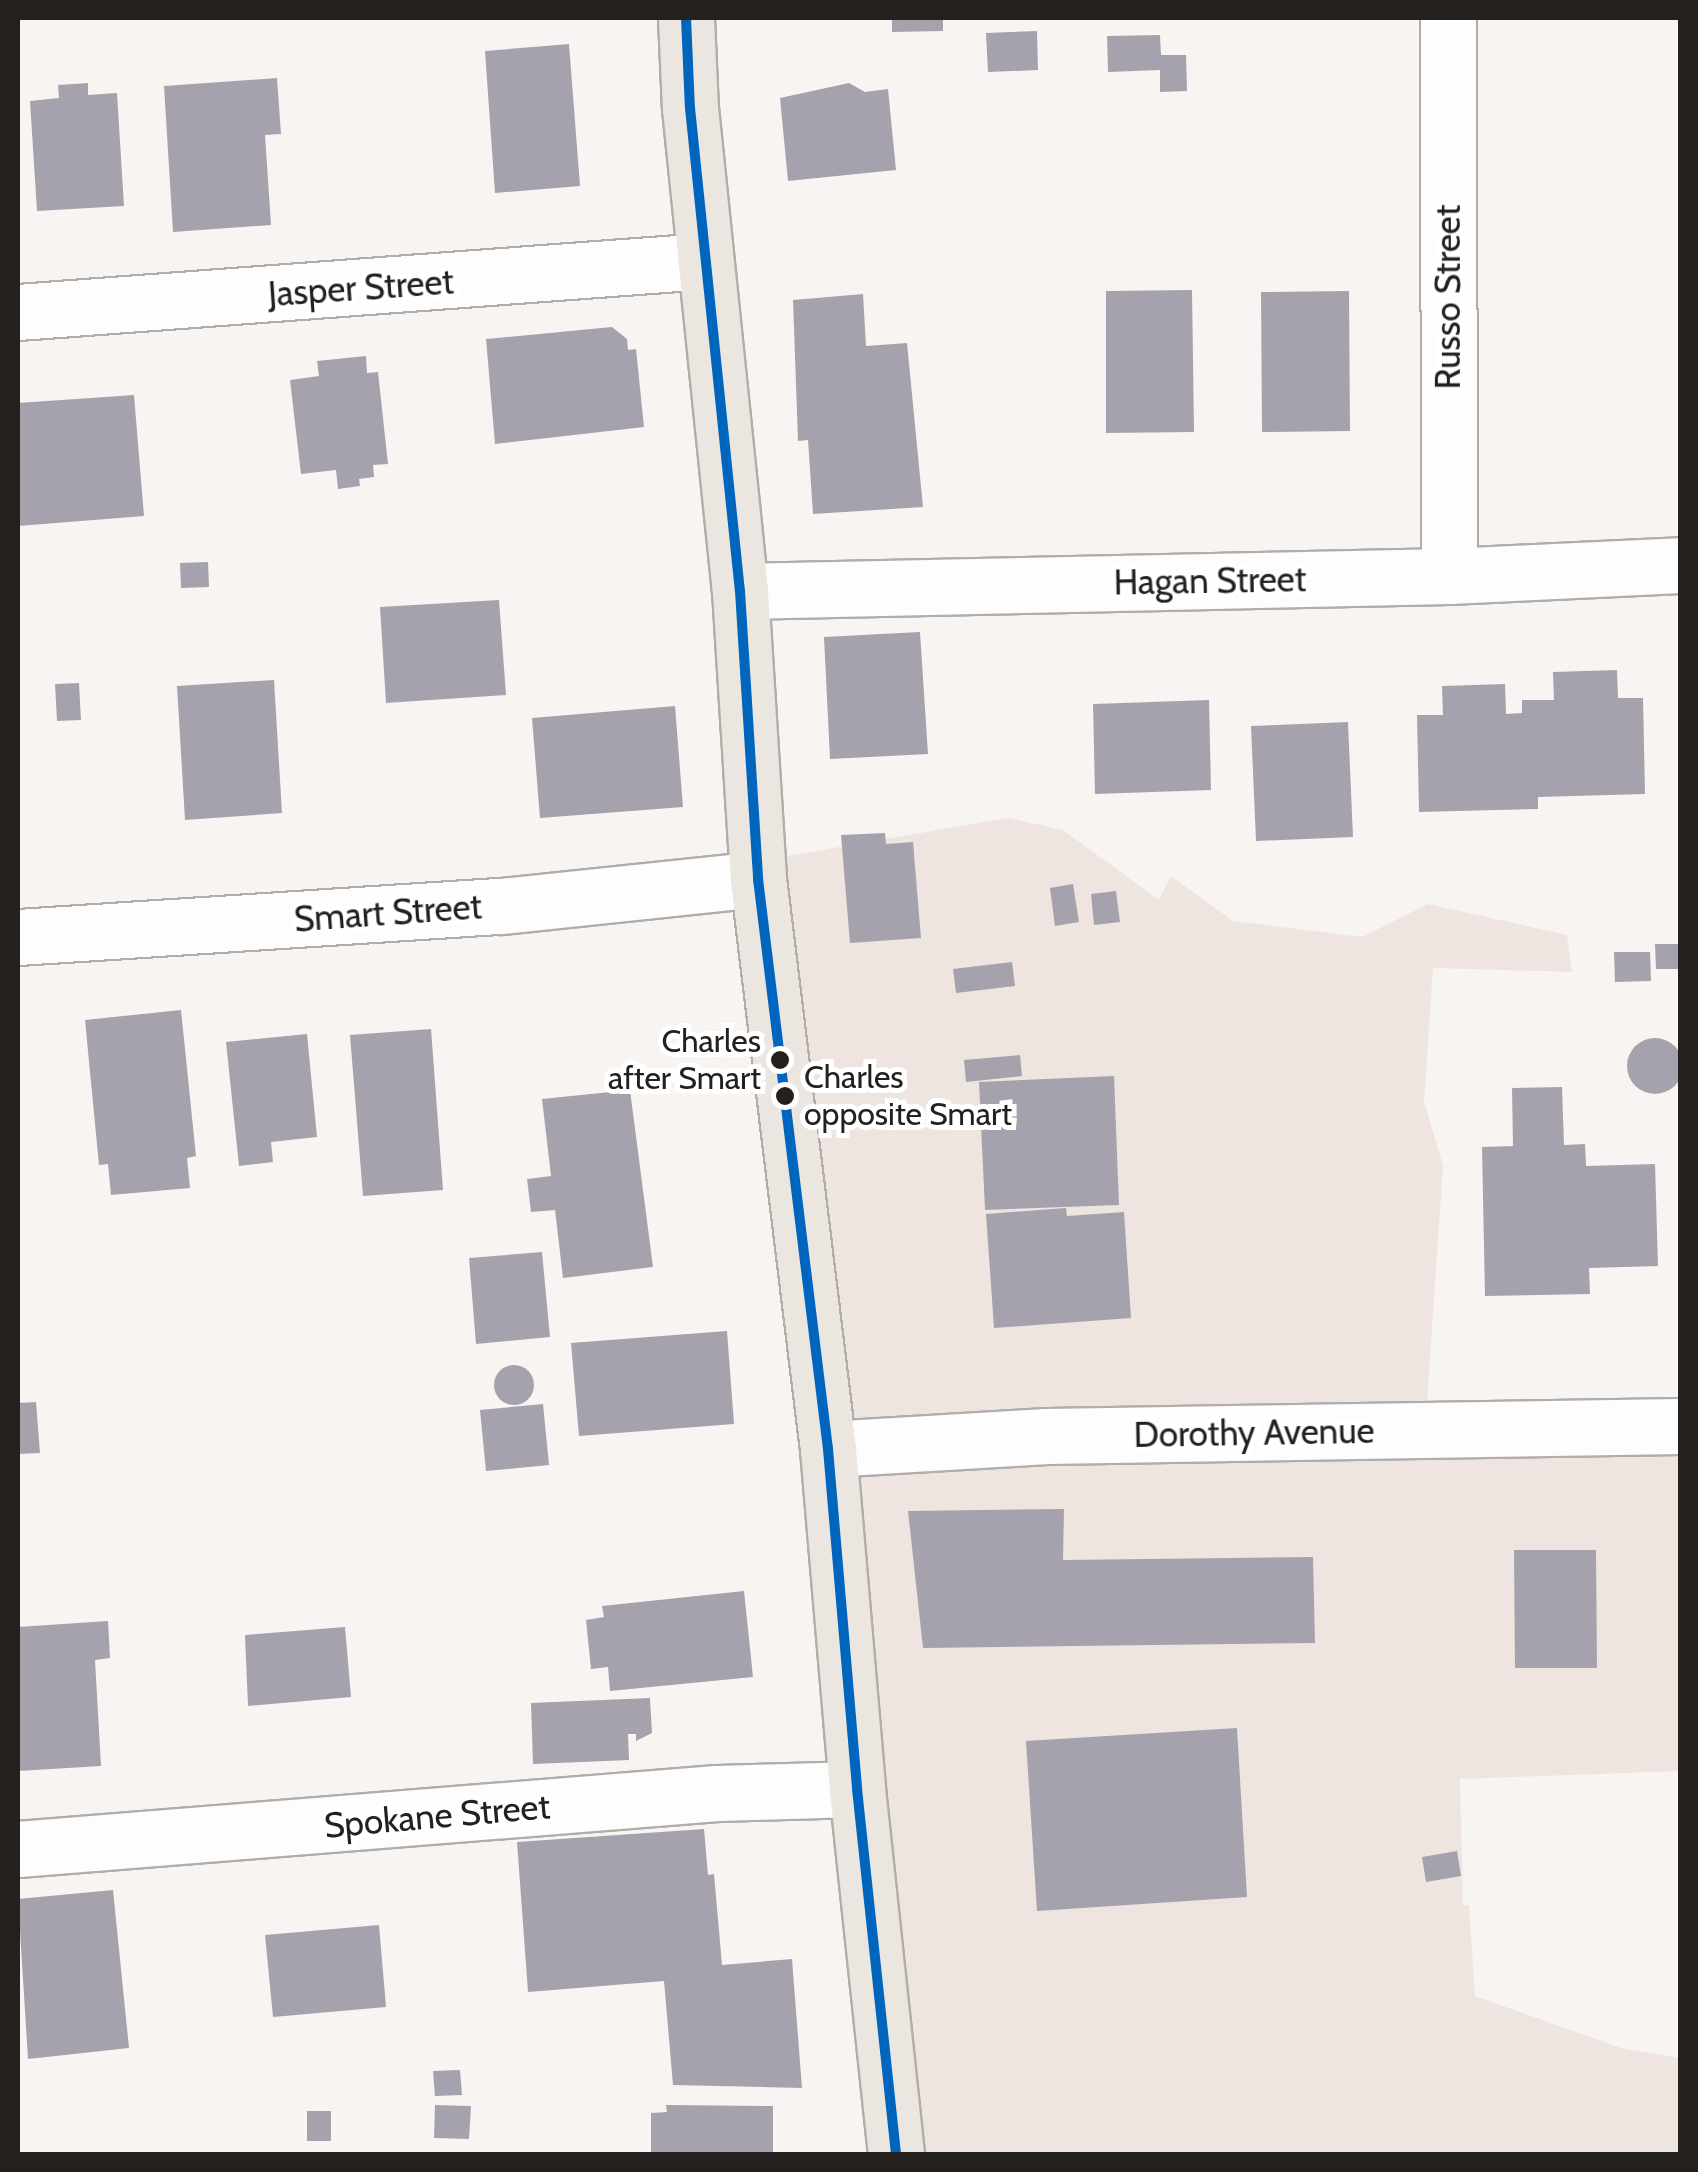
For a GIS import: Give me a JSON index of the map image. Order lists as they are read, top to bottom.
{
  "streets": {
    "street": [
      "Jasper Street",
      "Russo Street",
      "Hagan Street",
      "Smart Street",
      "Dorothy Avenue",
      "Spokane Street"
    ]
  },
  "crossings": [
    ["Russo Street", "Hagan Street"]
  ],
  "places": ["Charles after Smart", "Charles opposite Smart"]
}
